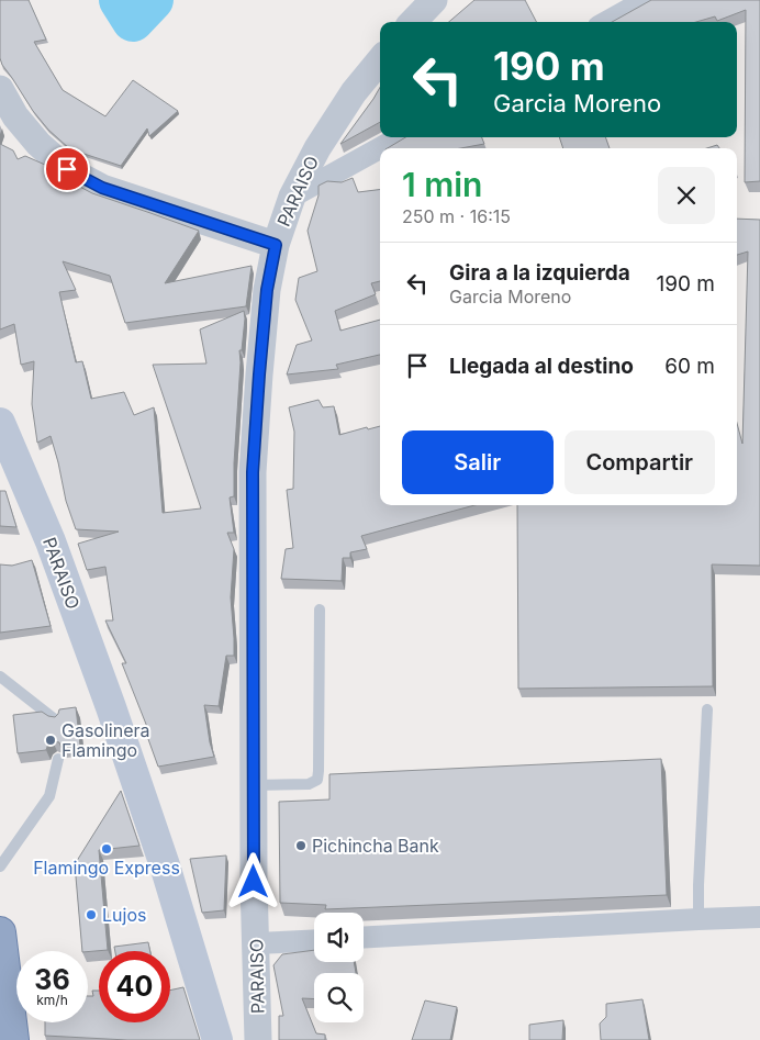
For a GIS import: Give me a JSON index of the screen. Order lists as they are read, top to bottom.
{
  "streets": {
    "main road": ["PARAISO"]
  },
  "places": [
    "Gasolinera Flamingo",
    "Pichincha Bank",
    "Flamingo Express",
    "Lujos"
  ],
  "page": {
    "turn": ["190 m", "Garcia Moreno"],
    "heading": ["1 min", "250 m · 16:15"],
    "list": [
      {
        "name": "Gira a la izquierda",
        "note": "Garcia Moreno",
        "value": "190 m"
      },
      {
        "name": "Llegada al destino",
        "value": "60 m"
      }
    ],
    "buttons": ["Salir", "Compartir"],
    "speed": "36 km/h",
    "limit": "40"
  }
}
